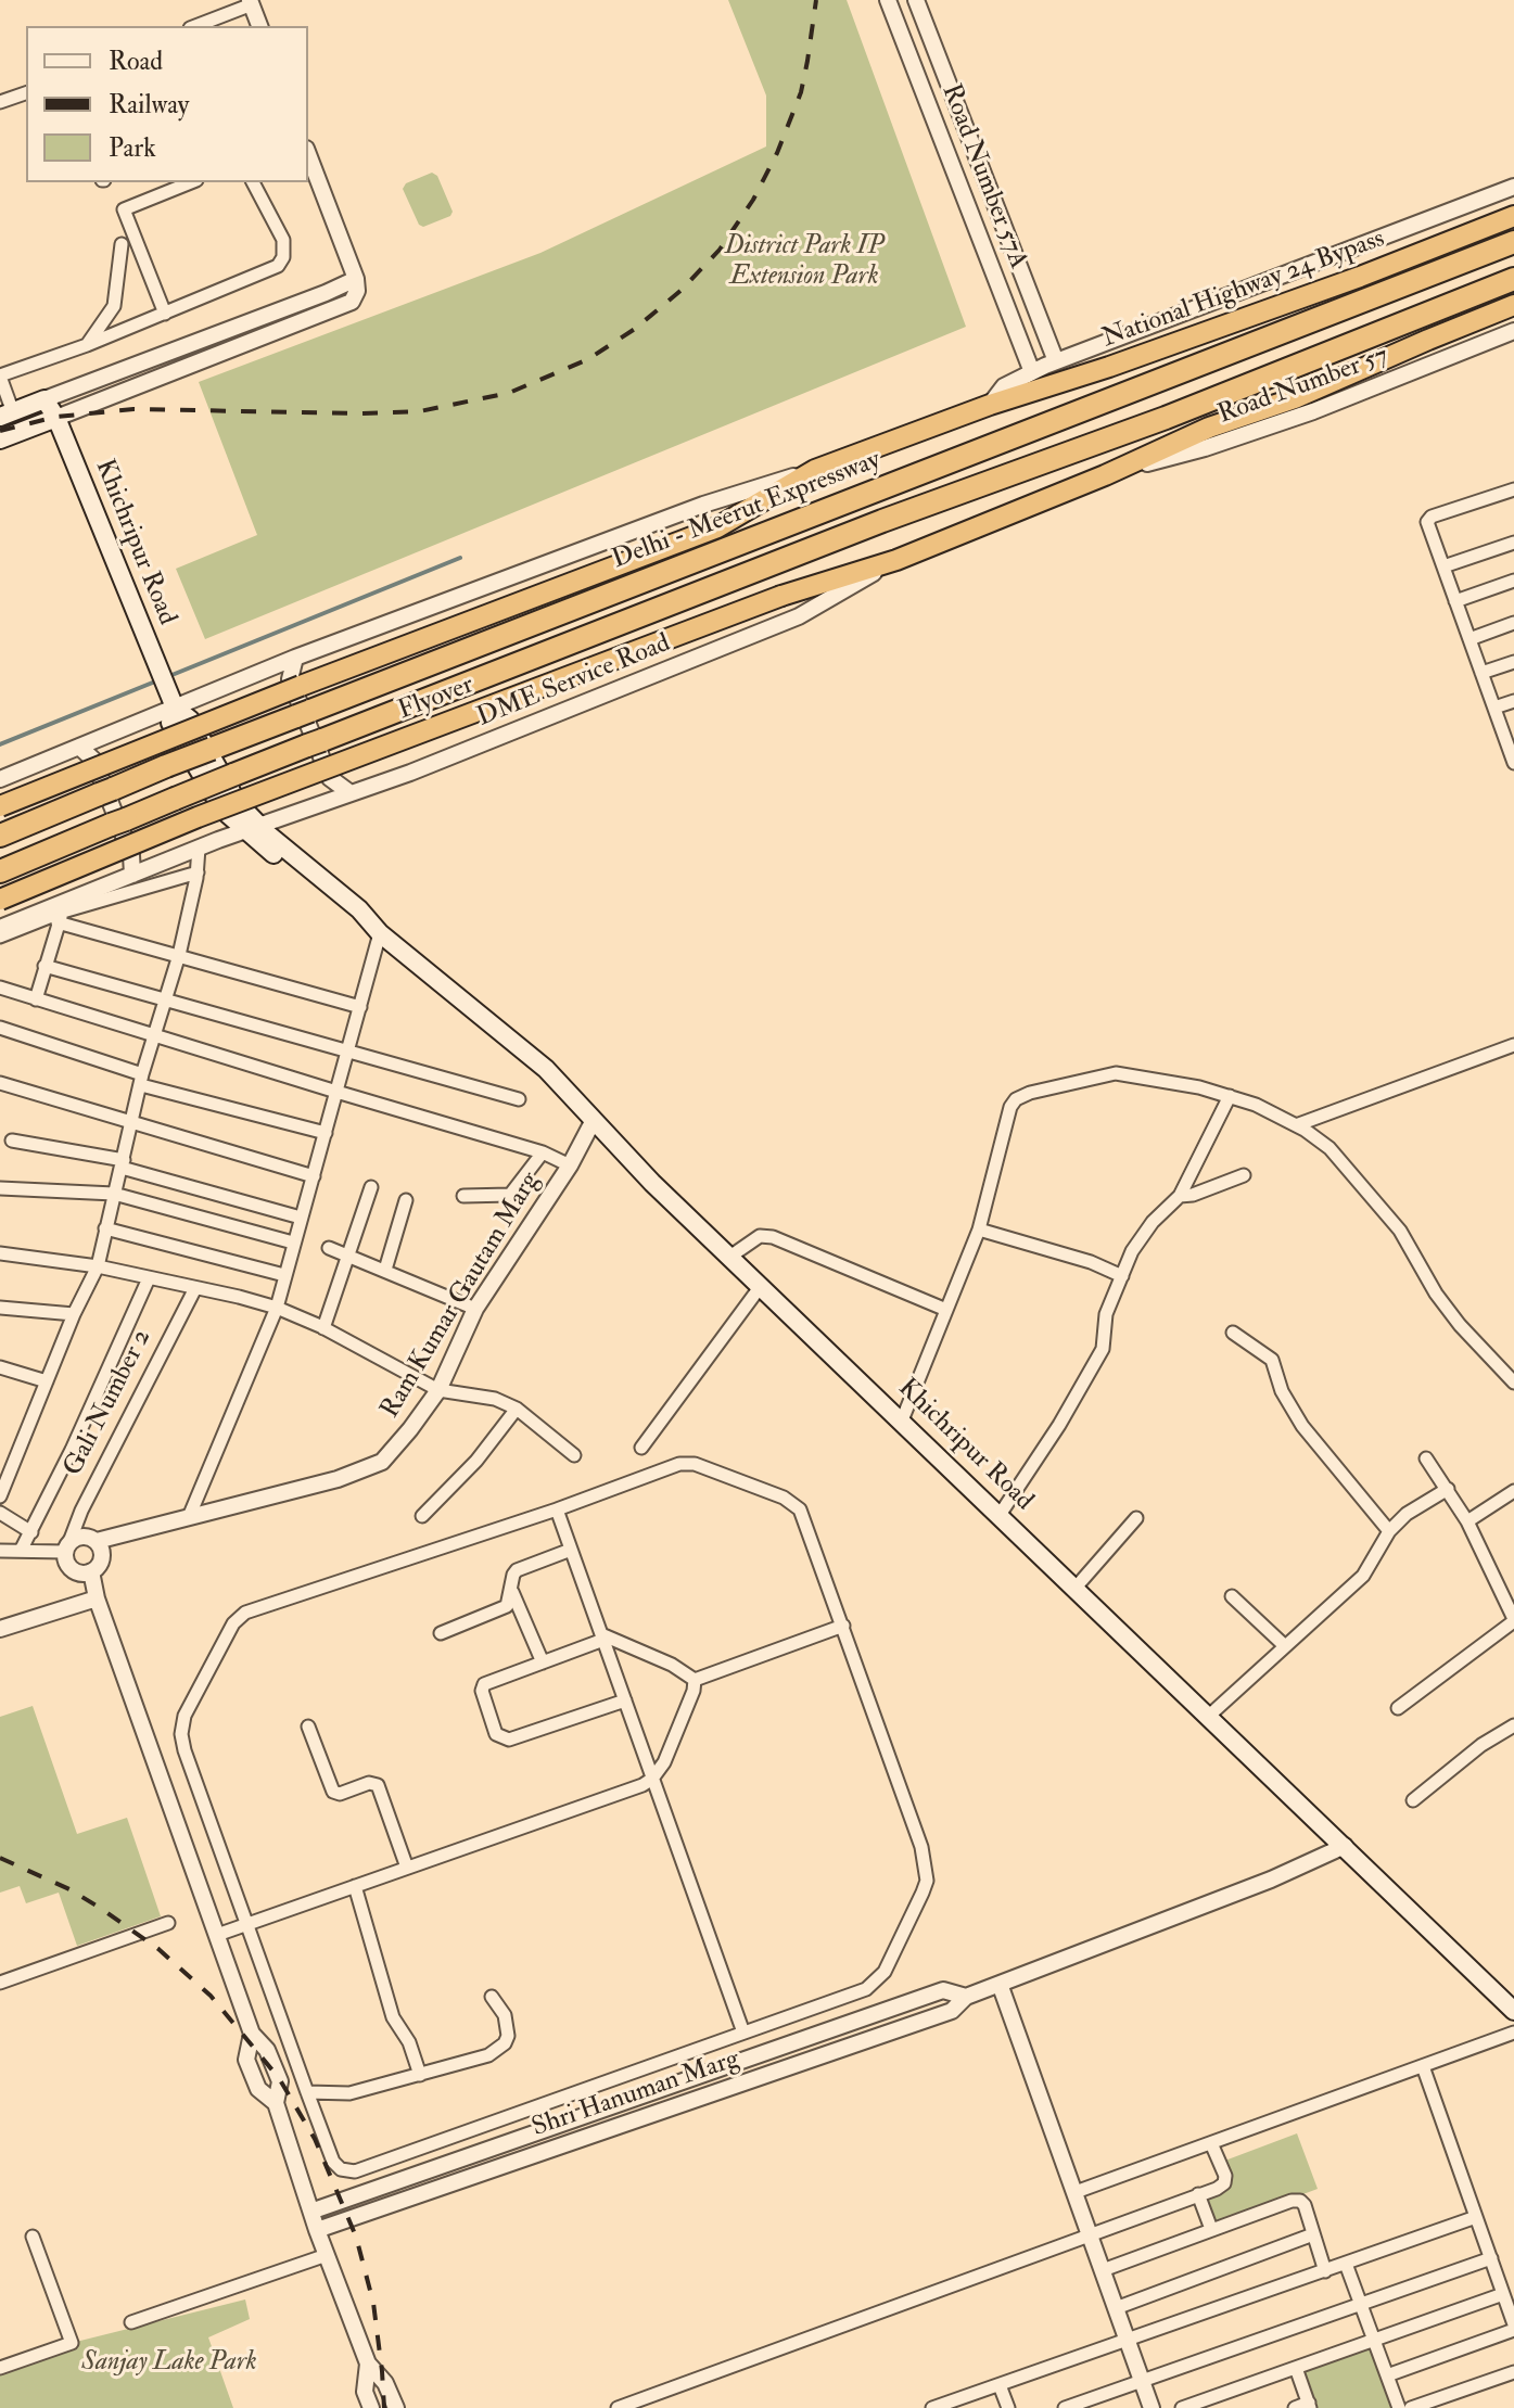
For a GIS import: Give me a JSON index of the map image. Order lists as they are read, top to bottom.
{
  "streets": {
    "highway": ["National Highway 24 Bypass", "Delhi - Meerut Expressway", "Flyover"],
    "main road": ["Khichripur Road"],
    "street": [
      "Road Number 57A",
      "Road Number 57",
      "DME Service Road",
      "Ram Kumar Gautam Marg",
      "Gali Number 2",
      "Shri Hanuman Marg"
    ]
  },
  "crossings": [
    ["Road Number 57", "Flyover"],
    ["Khichripur Road", "DME Service Road"],
    ["Khichripur Road", "Ram Kumar Gautam Marg"],
    ["Khichripur Road", "Shri Hanuman Marg"],
    ["DME Service Road", "Flyover"],
    ["Ram Kumar Gautam Marg", "Gali Number 2"]
  ],
  "parks": ["District Park IP Extension Park", "Sanjay Lake Park"],
  "legend": ["Road", "Railway", "Park"]
}
